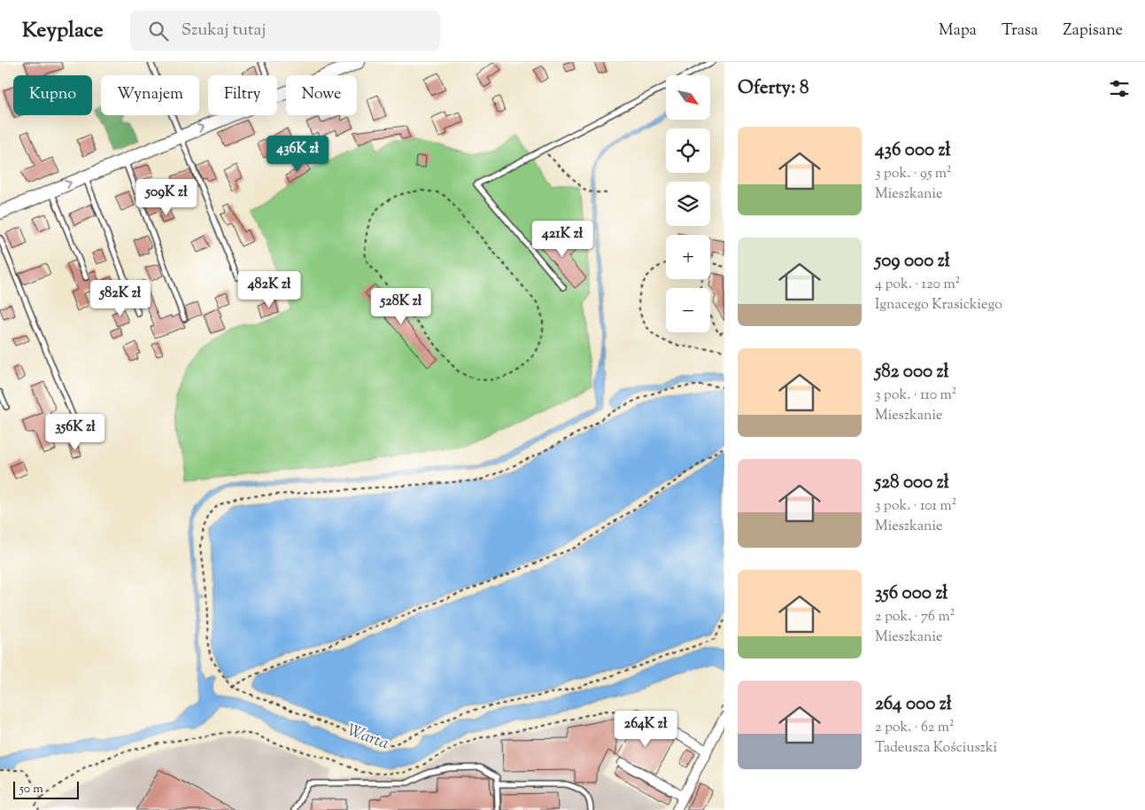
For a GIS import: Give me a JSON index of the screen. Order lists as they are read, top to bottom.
{
  "water": ["Warta"],
  "scale_bar": "50 m",
  "north": "bottom right",
  "page": {
    "header": "Keyplace",
    "search": "Szukaj tutaj",
    "nav": ["Mapa", "Trasa", "Zapisane"],
    "heading": "Oferty: 8",
    "map_buttons": ["+", "−"],
    "chip": [
      "Kupno",
      "Wynajem",
      "Filtry",
      "Nowe"
    ],
    "list": [
      {
        "name": "436 000 zł",
        "note": "3 pok. · 95 m² · Mieszkanie"
      },
      {
        "name": "509 000 zł",
        "note": "4 pok. · 120 m² · Ignacego Krasickiego"
      },
      {
        "name": "582 000 zł",
        "note": "3 pok. · 110 m² · Mieszkanie"
      },
      {
        "name": "528 000 zł",
        "note": "3 pok. · 101 m² · Mieszkanie"
      },
      {
        "name": "356 000 zł",
        "note": "2 pok. · 76 m² · Mieszkanie"
      },
      {
        "name": "264 000 zł",
        "note": "2 pok. · 62 m² · Tadeusza Kościuszki"
      }
    ],
    "price": [
      "436K zł",
      "509K zł",
      "421K zł",
      "482K zł",
      "582K zł",
      "528K zł",
      "356K zł",
      "264K zł"
    ],
    "scale": "50 m"
  }
}
